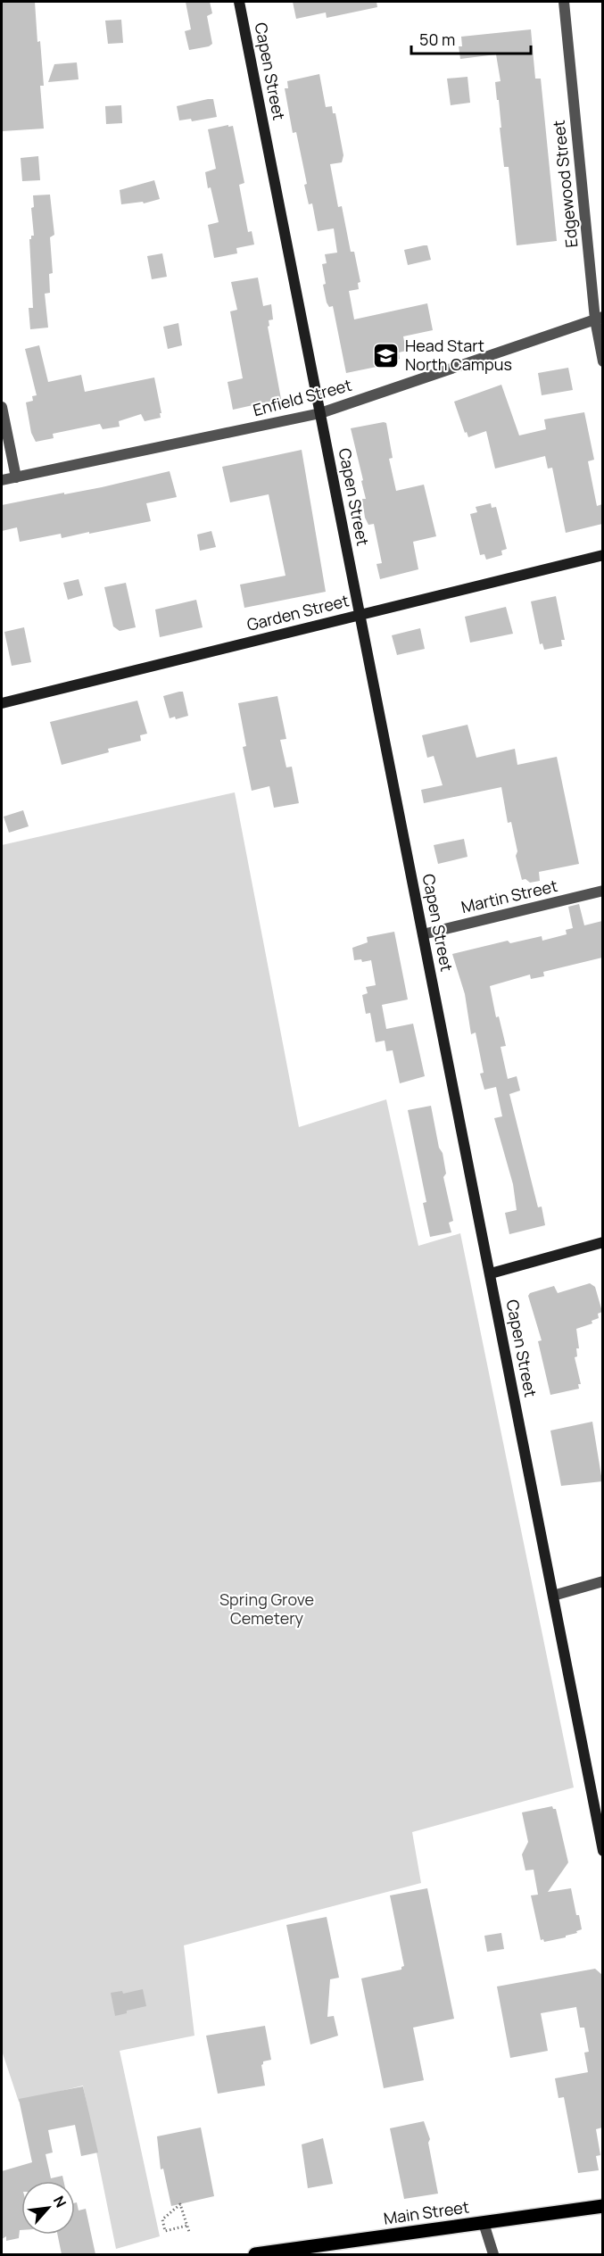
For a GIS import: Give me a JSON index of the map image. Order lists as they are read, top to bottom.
{
  "streets": {
    "main road": ["Main Street"],
    "street": [
      "Capen Street",
      "Edgewood Street",
      "Enfield Street",
      "Garden Street",
      "Martin Street"
    ]
  },
  "crossings": [
    ["Capen Street", "Enfield Street"],
    ["Capen Street", "Garden Street"],
    ["Capen Street", "Martin Street"],
    ["Edgewood Street", "Enfield Street"]
  ],
  "parks": ["Spring Grove Cemetery"],
  "places": {
    "school or university": ["Head Start North Campus"]
  },
  "scale_bar": "50 m",
  "north": "top right"
}
